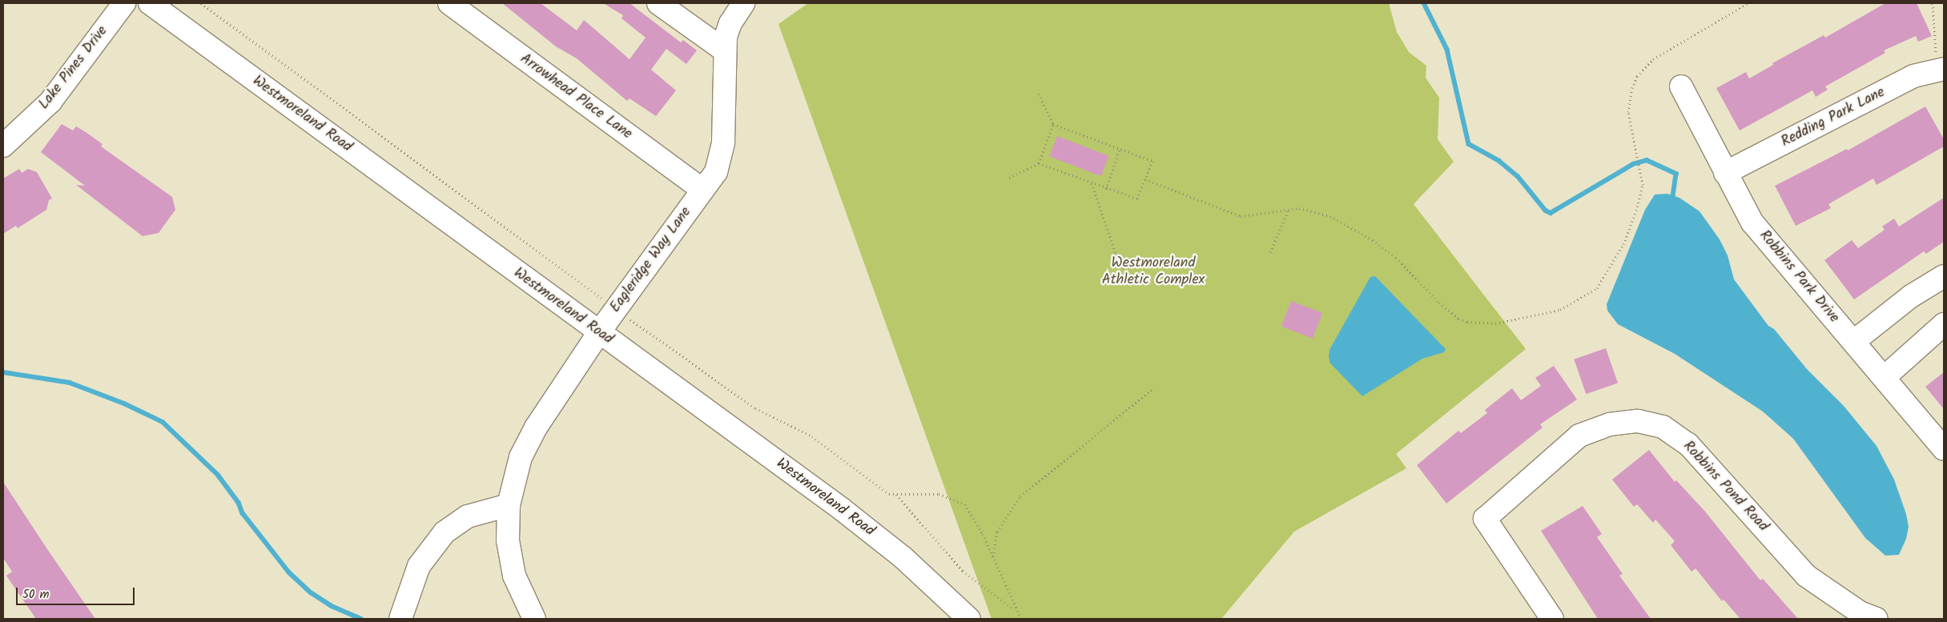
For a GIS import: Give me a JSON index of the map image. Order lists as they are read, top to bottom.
{
  "streets": {
    "street": [
      "Lake Pines Drive",
      "Arrowhead Place Lane",
      "Westmoreland Road",
      "Redding Park Lane",
      "Eagleridge Way Lane",
      "Robbins Park Drive",
      "Robbins Pond Road"
    ]
  },
  "crossings": [
    ["Arrowhead Place Lane", "Eagleridge Way Lane"],
    ["Westmoreland Road", "Eagleridge Way Lane"],
    ["Redding Park Lane", "Robbins Park Drive"]
  ],
  "parks": ["Westmoreland Athletic Complex"],
  "scale_bar": "50 m"
}
